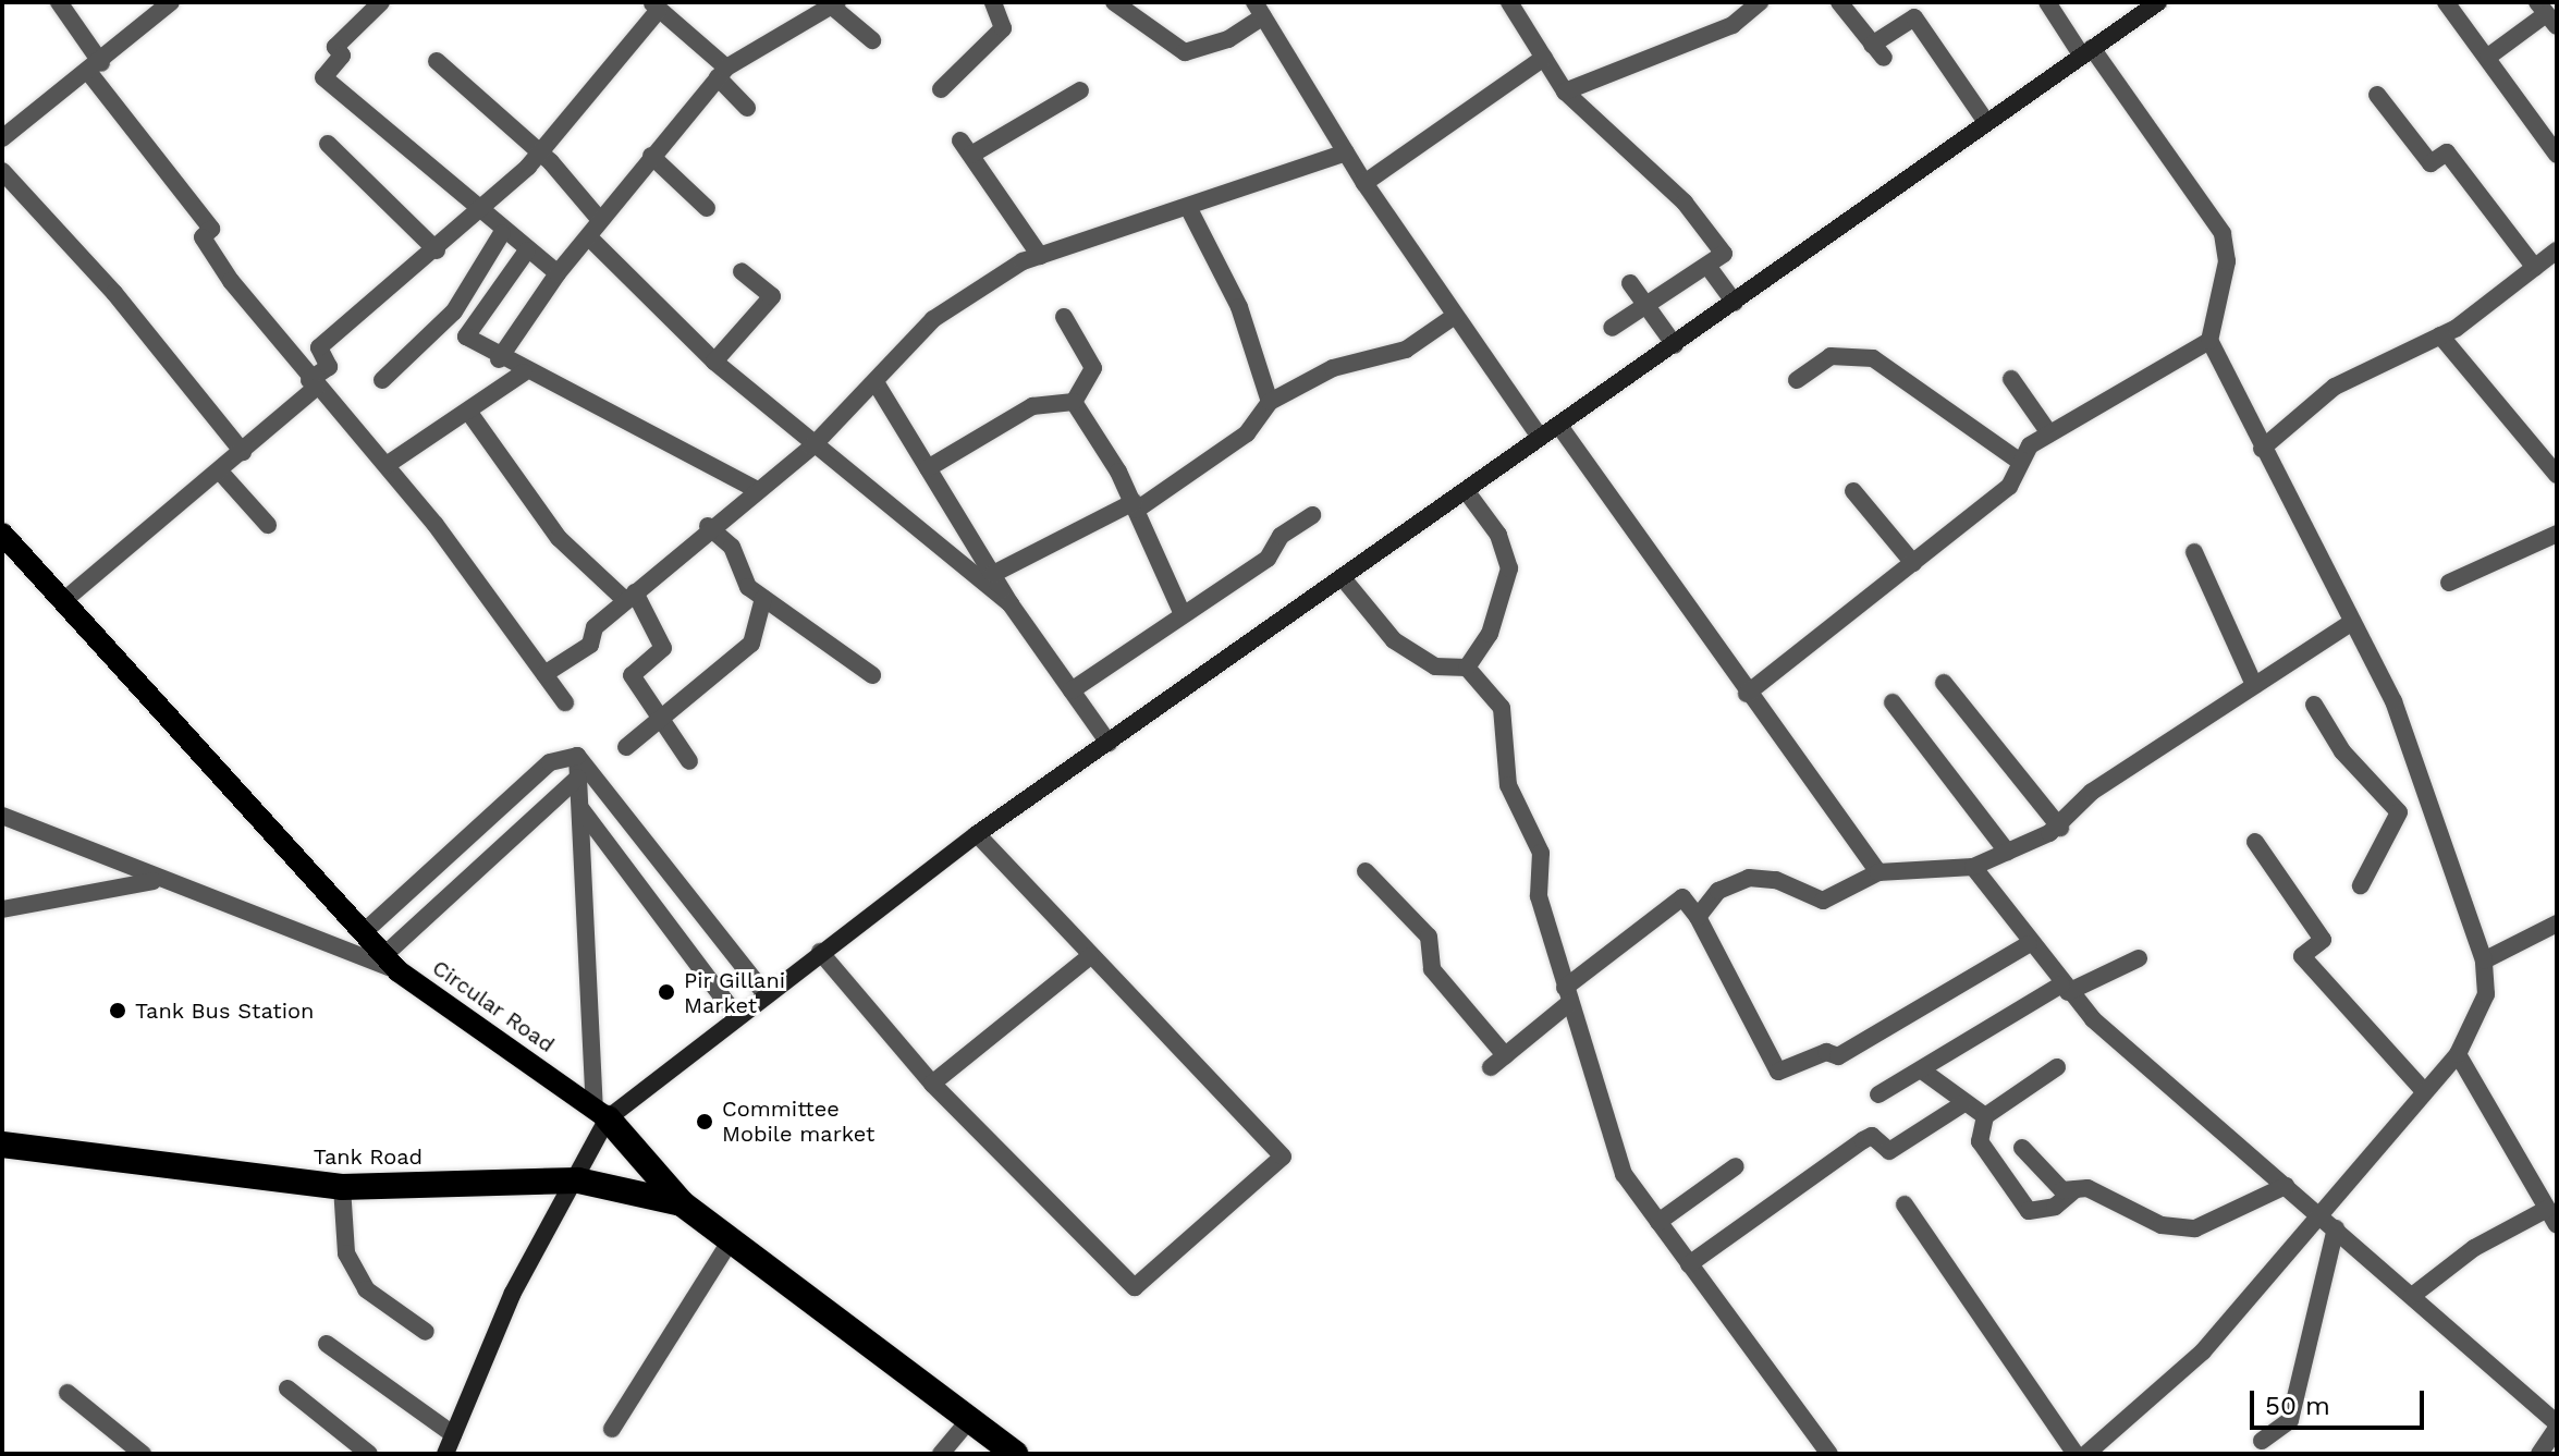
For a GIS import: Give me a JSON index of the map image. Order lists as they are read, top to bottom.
{
  "streets": {
    "highway": ["Circular Road", "Tank Road"]
  },
  "crossings": [
    ["Circular Road", "Tank Road"]
  ],
  "places": ["Pir Gillani Market", "Tank Bus Station", "Committee Mobile market"],
  "scale_bar": "50 m"
}
